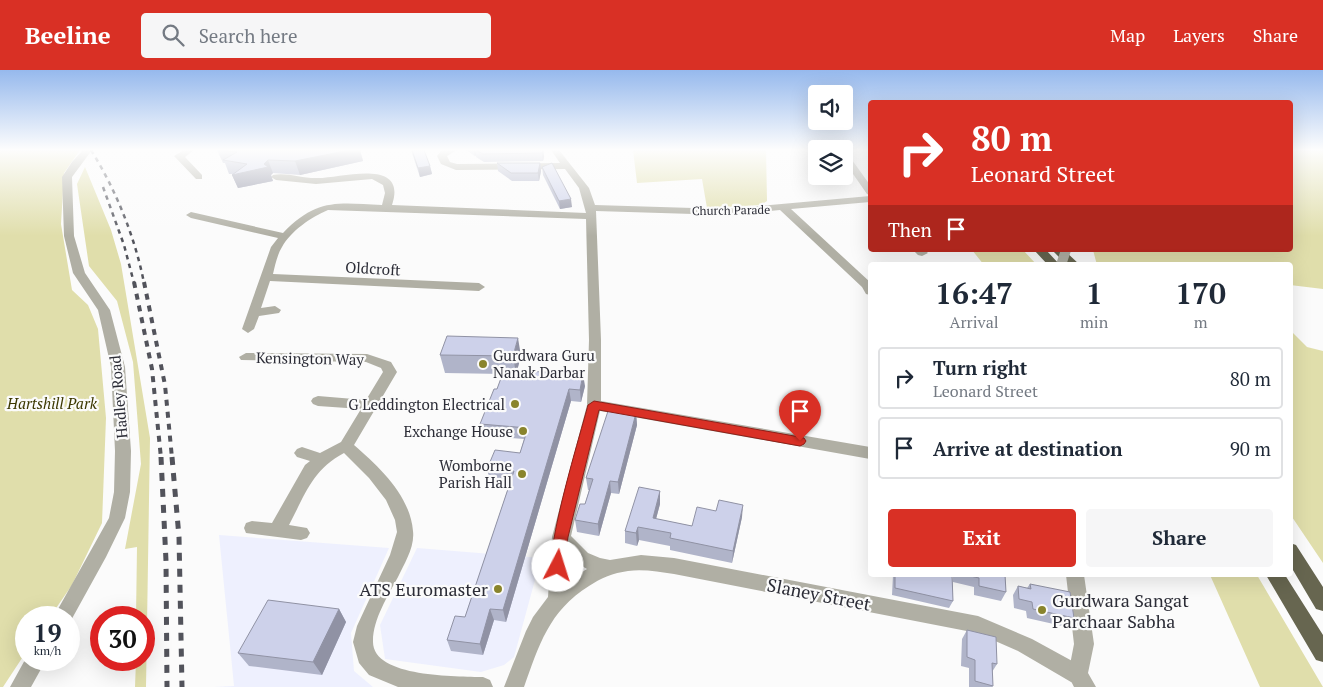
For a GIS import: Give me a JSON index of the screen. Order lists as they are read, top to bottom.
{
  "streets": {
    "street": [
      "Church Parade",
      "Oldcroft",
      "Kensington Way",
      "Hadley Road",
      "Slaney Street"
    ]
  },
  "parks": ["Hartshill Park"],
  "places": [
    "Gurdwara Guru Nanak Darbar",
    "G Leddington Electrical",
    "Exchange House",
    "Womborne Parish Hall",
    "ATS Euromaster",
    "Gurdwara Sangat Parchaar Sabha"
  ],
  "page": {
    "header": "Beeline",
    "search": "Search here",
    "nav": ["Map", "Layers", "Share"],
    "turn": ["80 m", "Leonard Street"],
    "then": "Then",
    "eta": [
      "16:47",
      "Arrival",
      "1",
      "min",
      "170",
      "m"
    ],
    "list": [
      {
        "name": "Turn right",
        "note": "Leonard Street",
        "value": "80 m"
      },
      {
        "name": "Arrive at destination",
        "value": "90 m"
      }
    ],
    "buttons": ["Exit", "Share"],
    "speed": "19 km/h",
    "limit": "30"
  }
}
